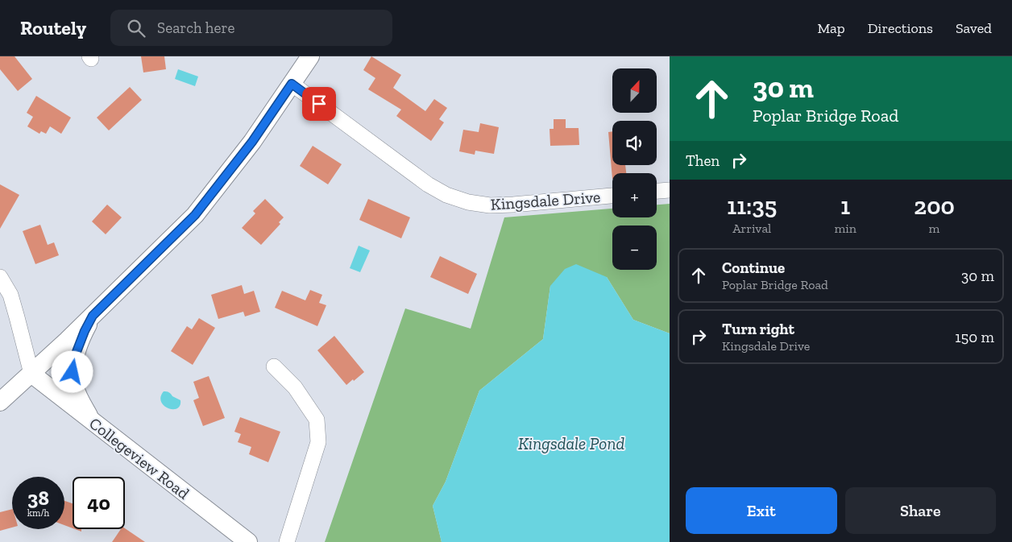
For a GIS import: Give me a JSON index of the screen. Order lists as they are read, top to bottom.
{
  "streets": {
    "street": ["Kingsdale Drive", "Collegeview Road"]
  },
  "water": ["Kingsdale Pond"],
  "north": "top",
  "page": {
    "header": "Routely",
    "search": "Search here",
    "nav": ["Map", "Directions", "Saved"],
    "turn": ["30 m", "Poplar Bridge Road"],
    "map_buttons": ["+", "−"],
    "then": "Then",
    "eta": [
      "11:35",
      "Arrival",
      "1",
      "min",
      "200",
      "m"
    ],
    "list": [
      {
        "name": "Continue",
        "note": "Poplar Bridge Road",
        "value": "30 m"
      },
      {
        "name": "Turn right",
        "note": "Kingsdale Drive",
        "value": "150 m"
      }
    ],
    "speed": "38 km/h",
    "limit": "40",
    "buttons": ["Exit", "Share"]
  }
}
